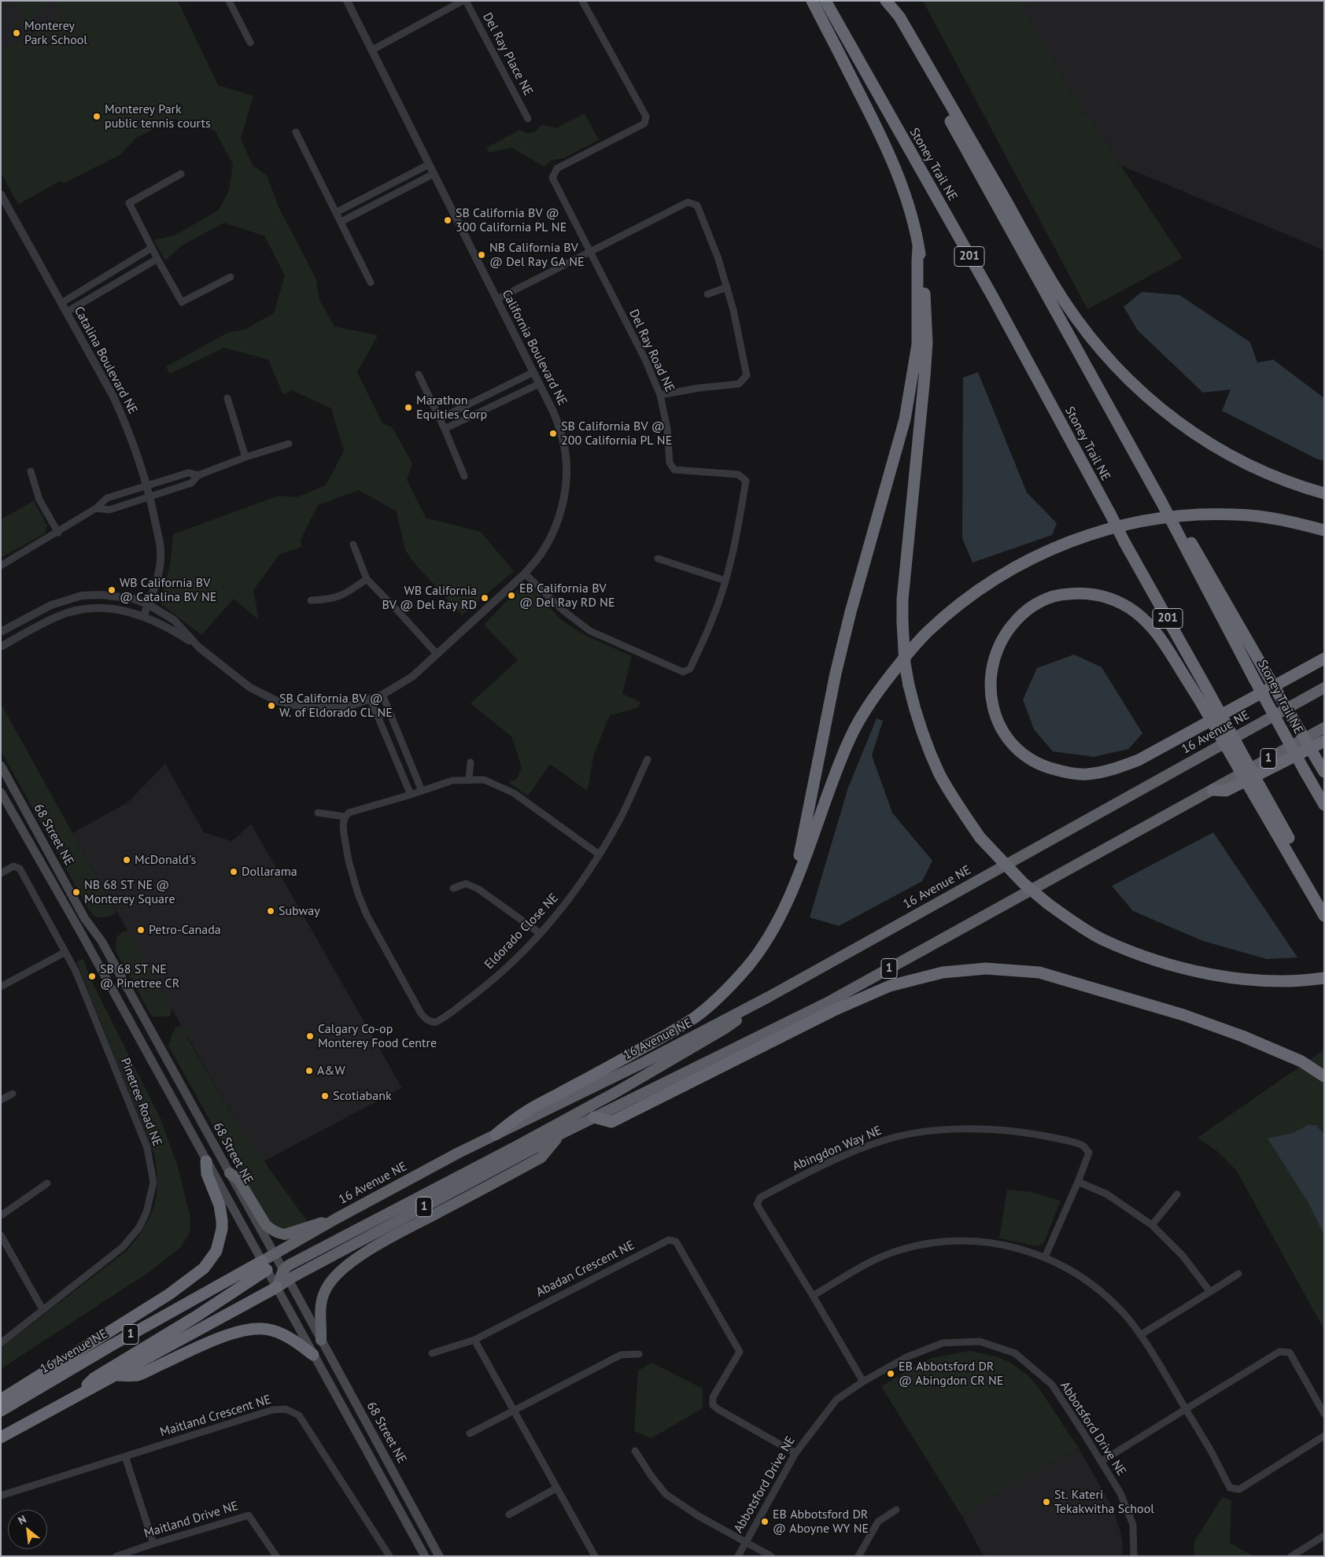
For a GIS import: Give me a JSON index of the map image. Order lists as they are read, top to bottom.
{
  "streets": {
    "highway": [
      "Stoney Trail NE",
      "201",
      "16 Avenue NE",
      "1"
    ],
    "main road": ["68 Street NE"],
    "street": [
      "Del Ray Place NE",
      "California Boulevard NE",
      "Del Ray Road NE",
      "Catalina Boulevard NE",
      "Eldorado Close NE",
      "Pinetree Road NE",
      "Abingdon Way NE",
      "Abadan Crescent NE",
      "Maitland Crescent NE",
      "Abbotsford Drive NE",
      "Maitland Drive NE"
    ]
  },
  "crossings": [
    ["California Boulevard NE", "Del Ray Road NE"],
    ["California Boulevard NE", "Catalina Boulevard NE"],
    ["16 Avenue NE", "68 Street NE"],
    ["1", "68 Street NE"],
    ["Abadan Crescent NE", "Abbotsford Drive NE"]
  ],
  "places": [
    "Monterey Park School",
    "Monterey Park public tennis courts",
    "SB California BV @ 300 California PL NE",
    "NB California BV @ Del Ray GA NE",
    "Marathon Equities Corp",
    "SB California BV @ 200 California PL NE",
    "WB California BV @ Catalina BV NE",
    "EB California BV @ Del Ray RD NE",
    "WB California BV @ Del Ray RD",
    "SB California BV @ W. of Eldorado CL NE",
    "McDonald's",
    "Dollarama",
    "NB 68 ST NE @ Monterey Square",
    "Subway",
    "Petro-Canada",
    "SB 68 ST NE @ Pinetree CR",
    "Calgary Co-op Monterey Food Centre",
    "A&W",
    "Scotiabank",
    "EB Abbotsford DR @ Abingdon CR NE",
    "St. Kateri Tekakwitha School",
    "EB Abbotsford DR @ Aboyne WY NE"
  ],
  "north": "top left"
}
